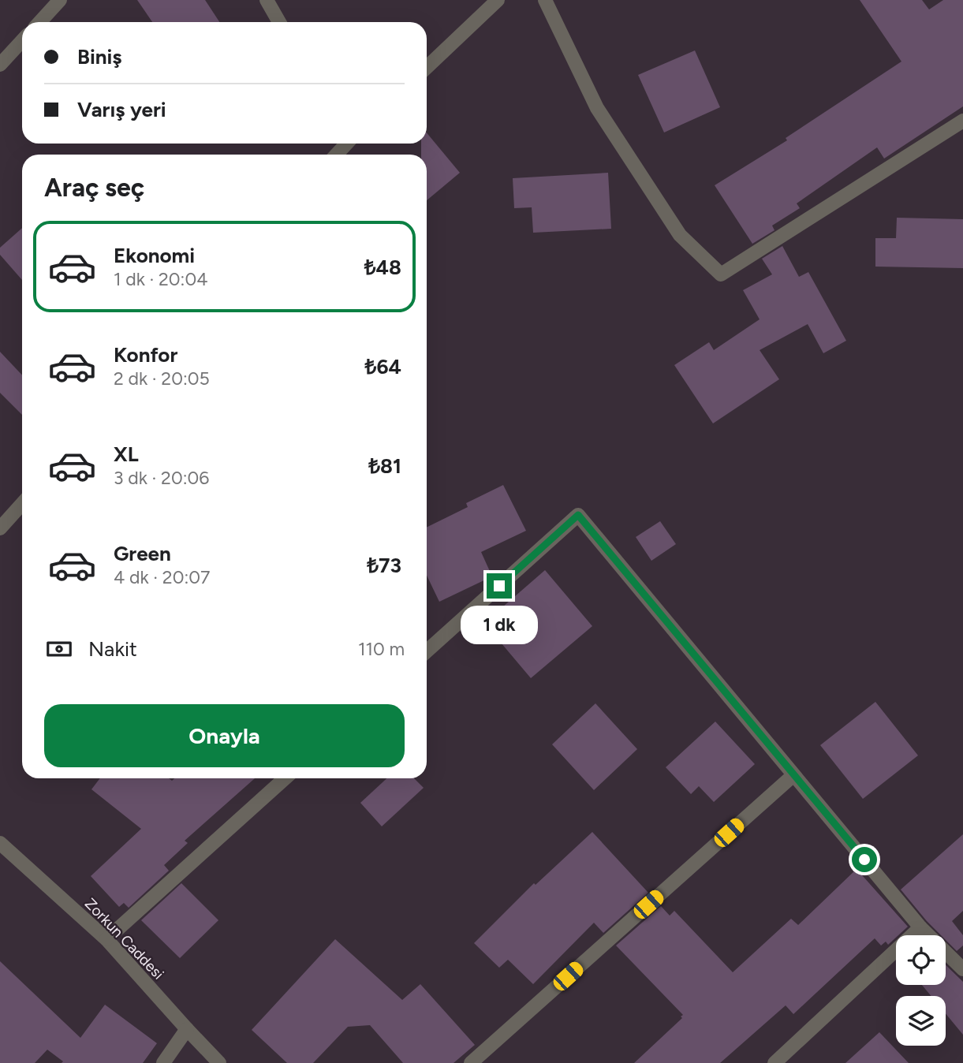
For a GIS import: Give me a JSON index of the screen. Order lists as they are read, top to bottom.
{
  "streets": {
    "street": ["Zorkun Caddesi"]
  },
  "page": {
    "banner": ["Biniş", "Varış yeri"],
    "heading": "Araç seç",
    "list": [
      {
        "name": "Ekonomi",
        "note": "1 dk · 20:04",
        "value": "₺48"
      },
      {
        "name": "Konfor",
        "note": "2 dk · 20:05",
        "value": "₺64"
      },
      {
        "name": "XL",
        "note": "3 dk · 20:06",
        "value": "₺81"
      },
      {
        "name": "Green",
        "note": "4 dk · 20:07",
        "value": "₺73"
      }
    ],
    "bubble": "1 dk",
    "pay": ["Nakit", "110 m"],
    "buttons": "Onayla"
  }
}
